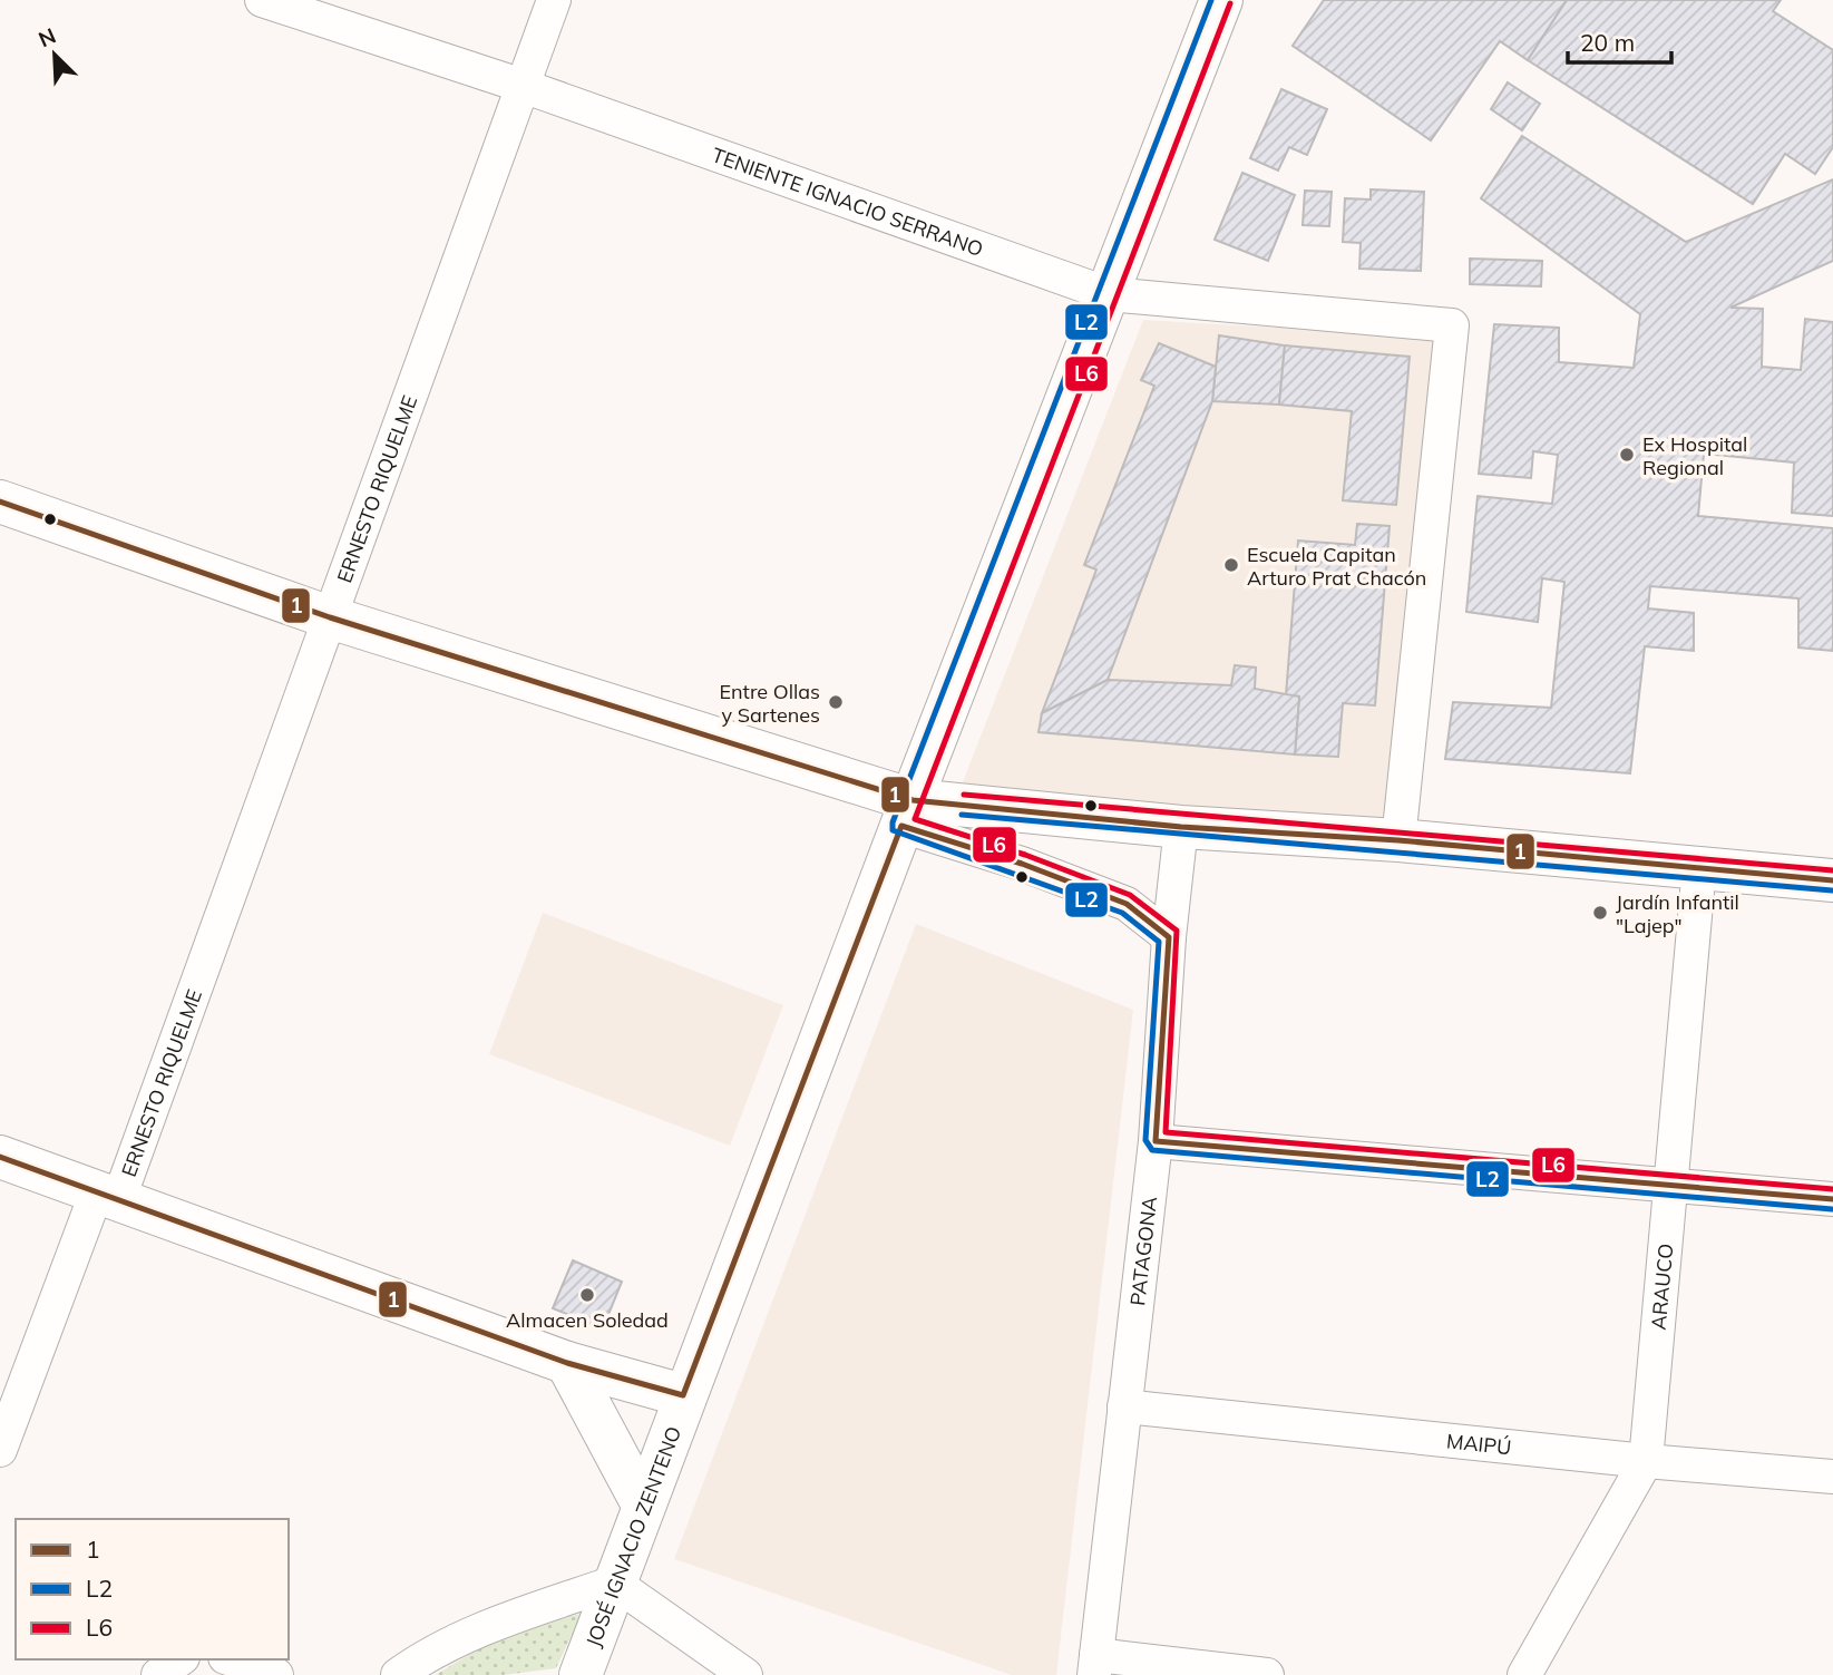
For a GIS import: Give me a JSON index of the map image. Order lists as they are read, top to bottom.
{
  "streets": {
    "street": [
      "TENIENTE IGNACIO SERRANO",
      "ERNESTO RIQUELME",
      "PATAGONA",
      "ARAUCO",
      "MAIPÚ",
      "JOSÉ IGNACIO ZENTENO"
    ]
  },
  "crossings": [
    ["TENIENTE IGNACIO SERRANO", "ERNESTO RIQUELME"],
    ["TENIENTE IGNACIO SERRANO", "JOSÉ IGNACIO ZENTENO"],
    ["PATAGONA", "MAIPÚ"],
    ["ARAUCO", "MAIPÚ"]
  ],
  "places": [
    "Ex Hospital Regional",
    "Escuela Capitan Arturo Prat Chacón",
    "Entre Ollas y Sartenes",
    "Jardín Infantil \"Lajep\"",
    "Almacen Soledad"
  ],
  "lines": ["transit line L2", "transit line L6", "transit line 1"],
  "legend": ["1", "L2", "L6"],
  "scale_bar": "20 m",
  "north": "top left"
}
